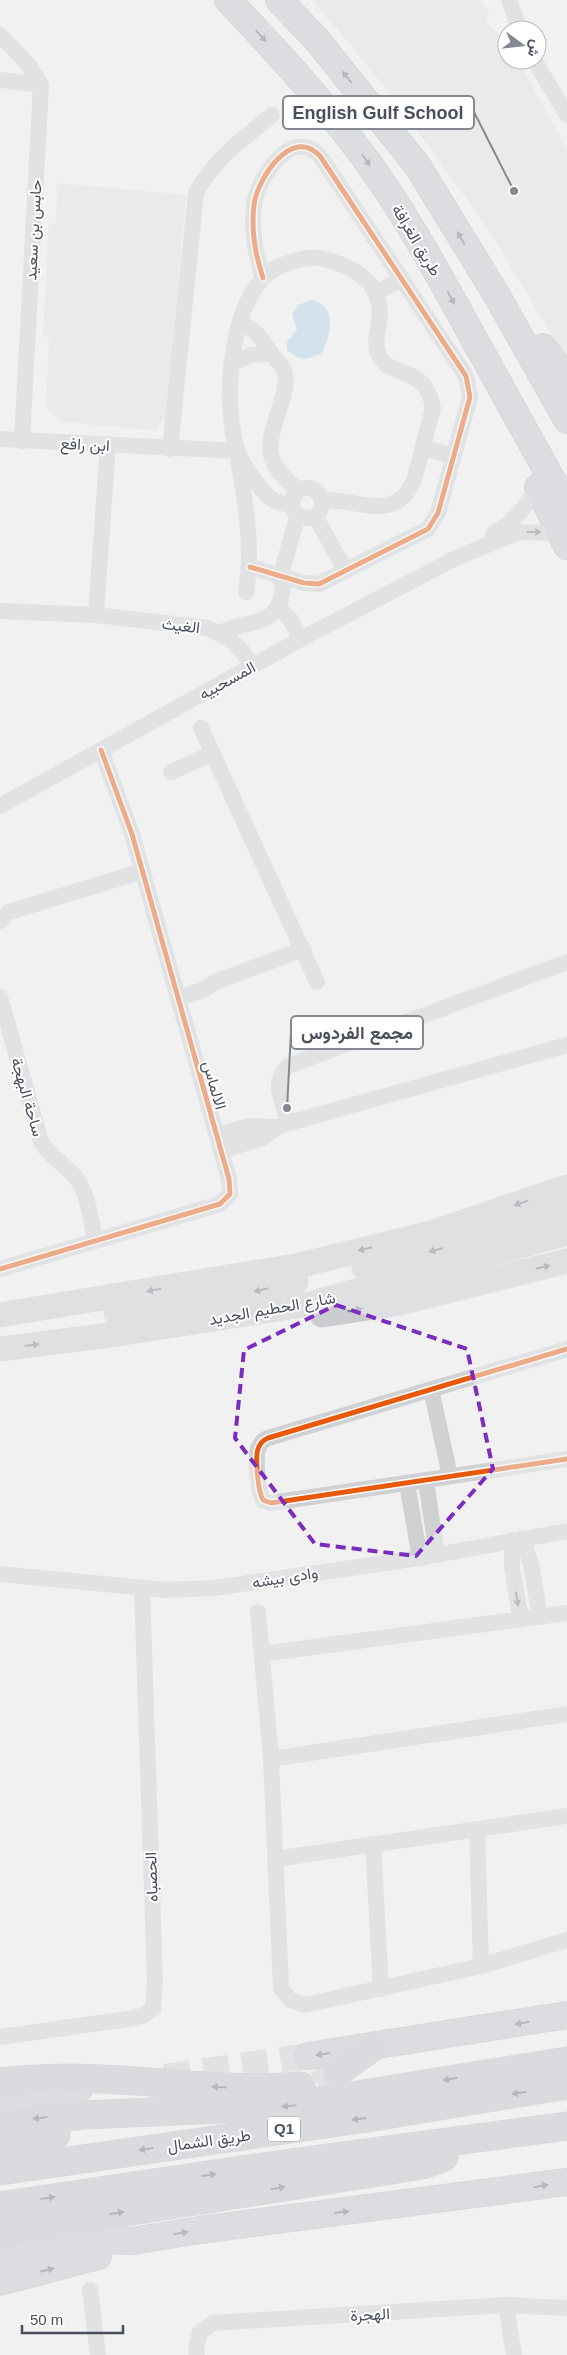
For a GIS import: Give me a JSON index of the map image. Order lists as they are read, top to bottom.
{
  "streets": {
    "highway": ["طريق الغرافة", "Q1", "طريق الشمال"],
    "main road": ["شارع الحطيم الجديد"],
    "street": [
      "حابس بن سعيد",
      "ابن رافع",
      "الغيث",
      "المسحبيه",
      "الالماس",
      "ساحة البهجة",
      "وادى بيشه",
      "الحصباه",
      "الهجرة"
    ]
  },
  "crossings": [
    ["حابس بن سعيد", "ابن رافع"],
    ["الغيث", "المسحبيه"],
    ["المسحبيه", "الالماس"],
    ["الالماس", "ساحة البهجة"],
    ["وادى بيشه", "الحصباه"]
  ],
  "places": ["English Gulf School", "مجمع الفردوس"],
  "scale_bar": "50 m",
  "north": "right"
}
